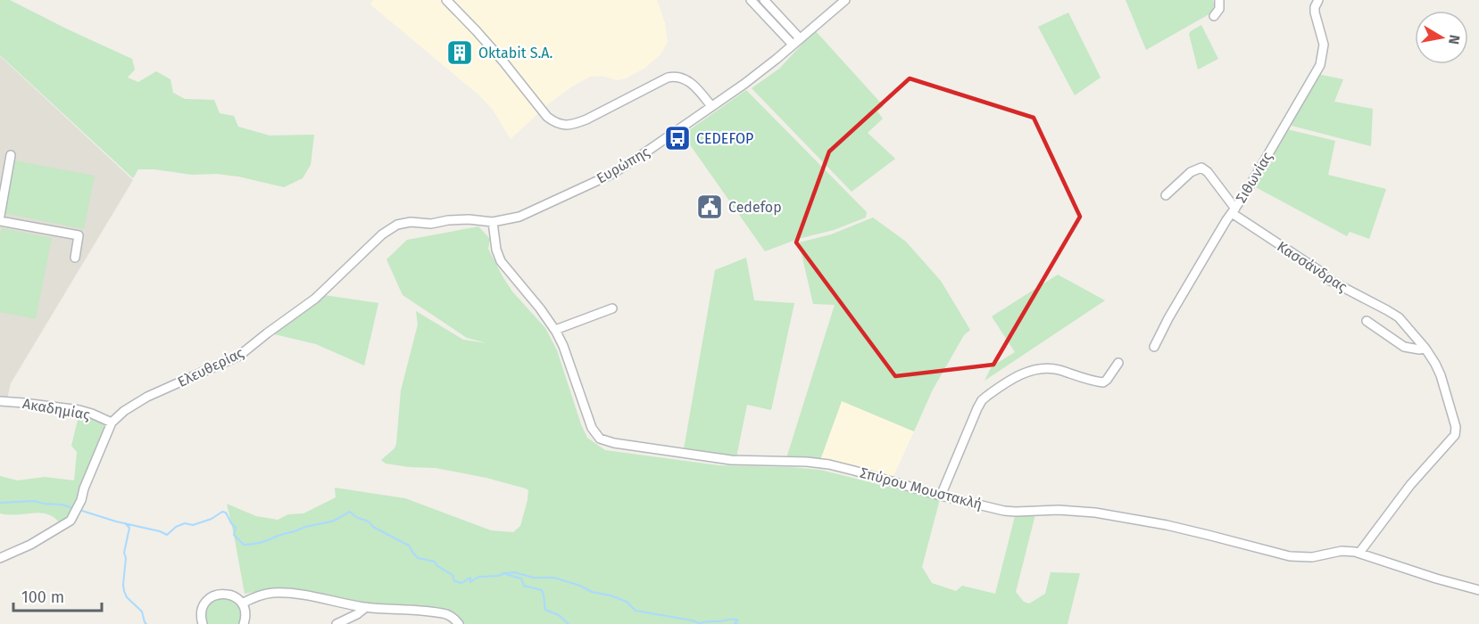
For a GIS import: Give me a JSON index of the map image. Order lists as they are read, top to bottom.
{
  "streets": {
    "street": [
      "Ευρώπης",
      "Σιθωνίας",
      "Κασσάνδρας",
      "Ελευθερίας",
      "Ακαδημίας",
      "Σπύρου Μουστακλή"
    ]
  },
  "crossings": [
    ["Ευρώπης", "Ελευθερίας"],
    ["Ευρώπης", "Σπύρου Μουστακλή"],
    ["Σιθωνίας", "Κασσάνδρας"],
    ["Κασσάνδρας", "Σπύρου Μουστακλή"],
    ["Ελευθερίας", "Ακαδημίας"],
    ["Ελευθερίας", "Σπύρου Μουστακλή"]
  ],
  "places": {
    "building": ["Oktabit S.A."],
    "bus stop": ["CEDEFOP"],
    "public building": ["Cedefop"]
  },
  "scale_bar": "100 m",
  "north": "right"
}
